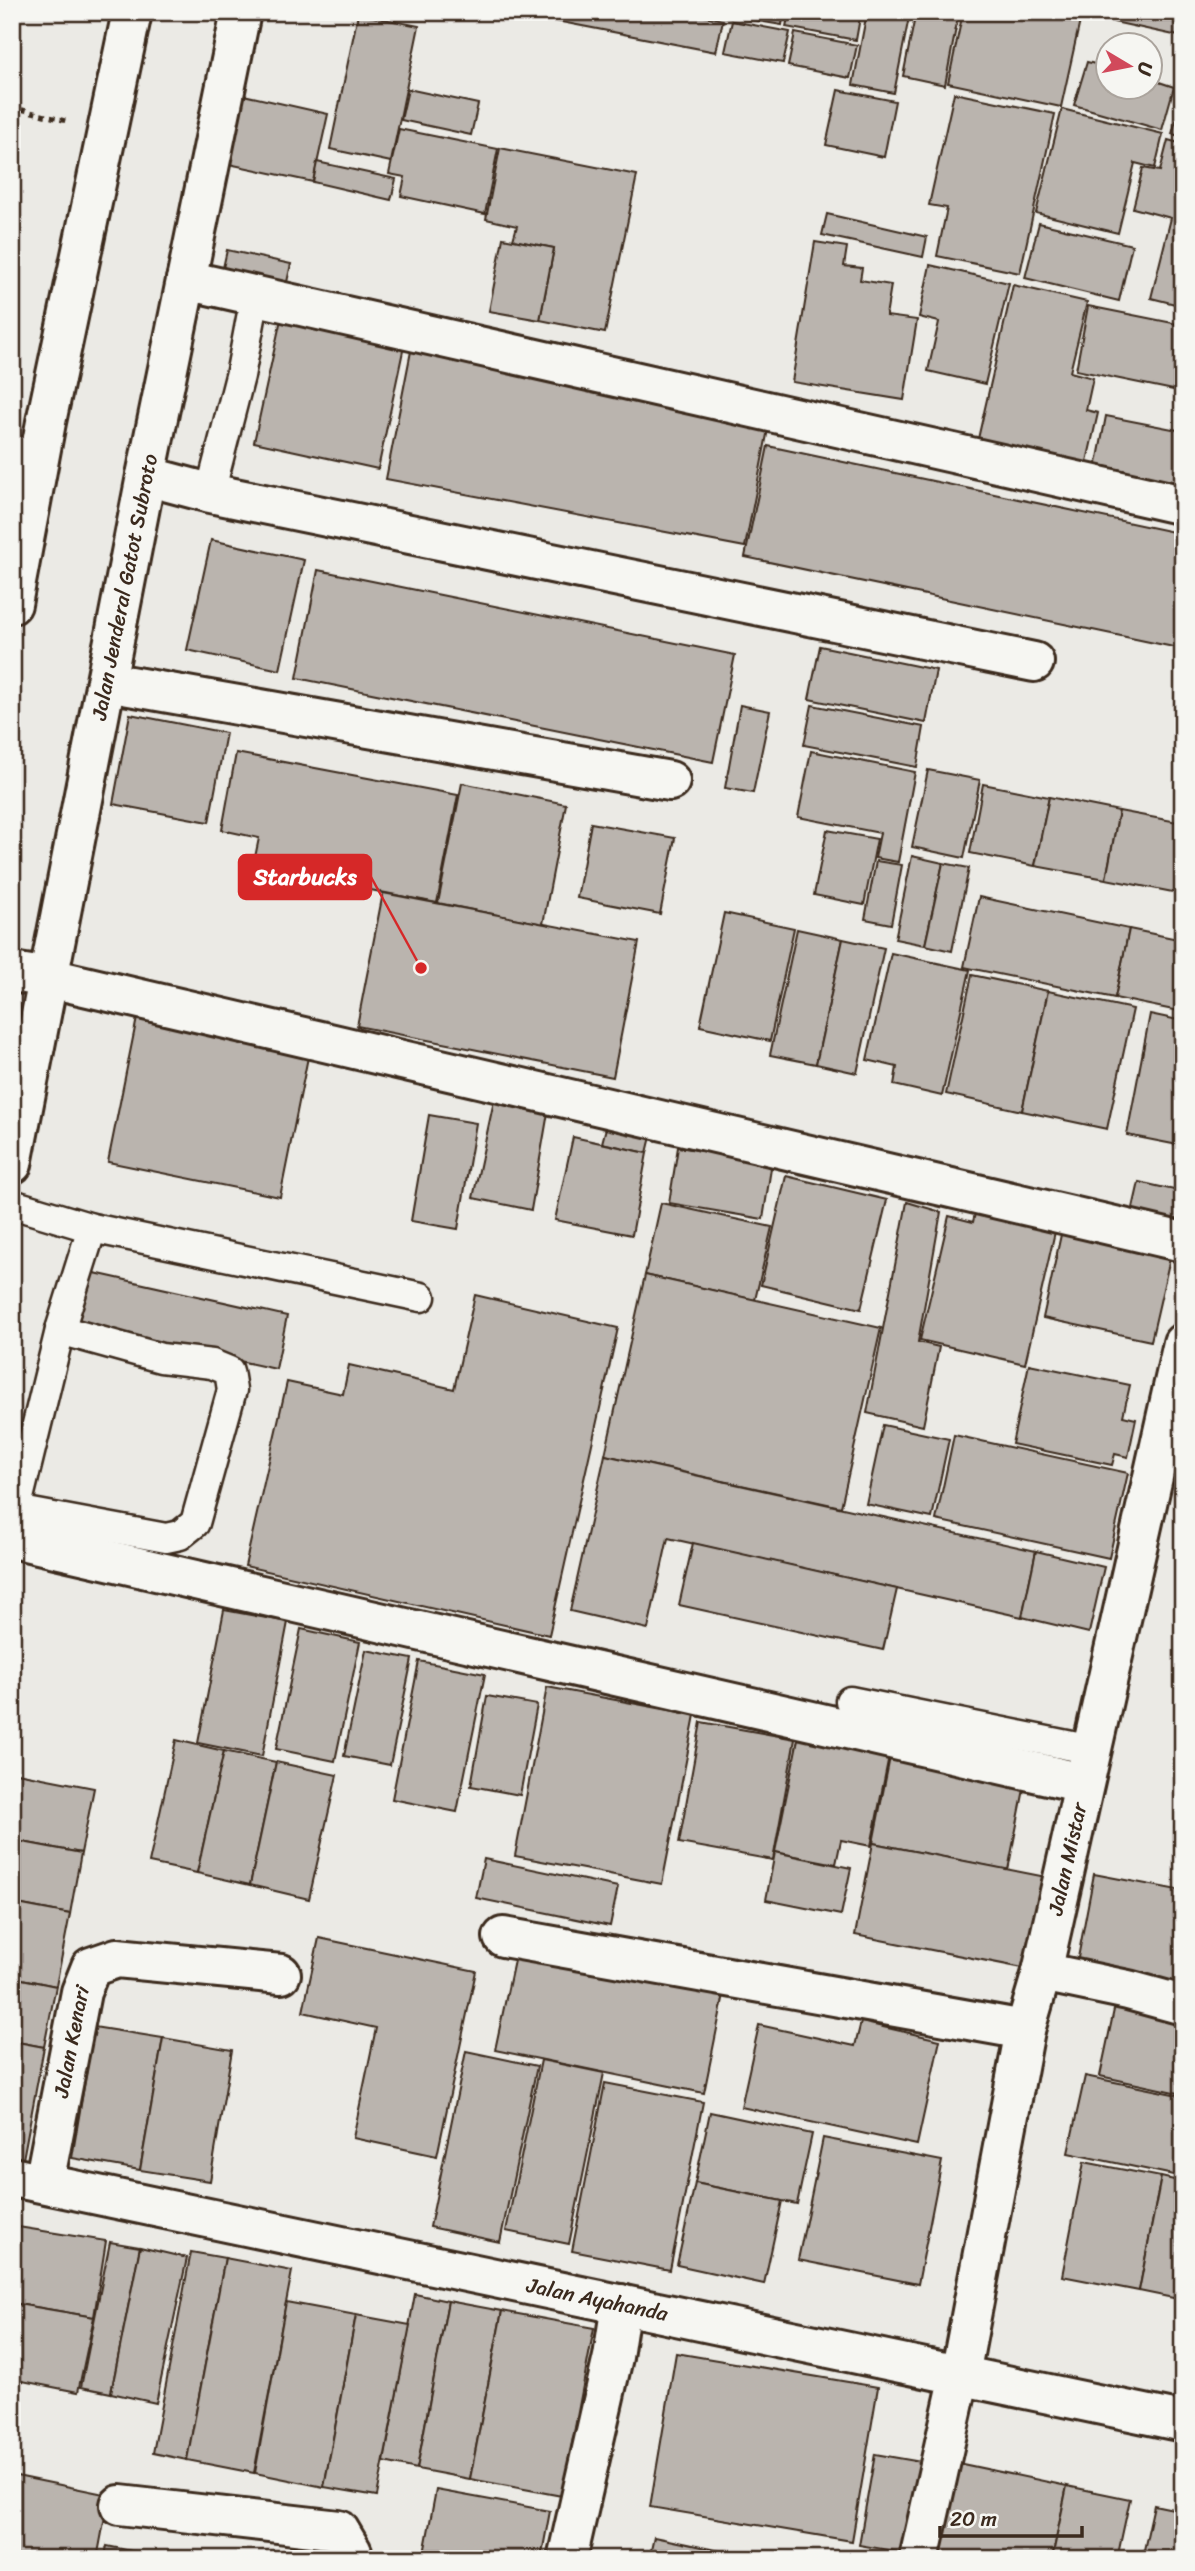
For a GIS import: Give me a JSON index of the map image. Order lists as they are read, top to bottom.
{
  "streets": {
    "street": [
      "Jalan Jenderal Gatot Subroto",
      "Jalan Mistar",
      "Jalan Kenari",
      "Jalan Ayahanda"
    ]
  },
  "crossings": [
    ["Jalan Mistar", "Jalan Ayahanda"],
    ["Jalan Kenari", "Jalan Ayahanda"]
  ],
  "places": ["Starbucks"],
  "scale_bar": "20 m",
  "north": "right"
}
